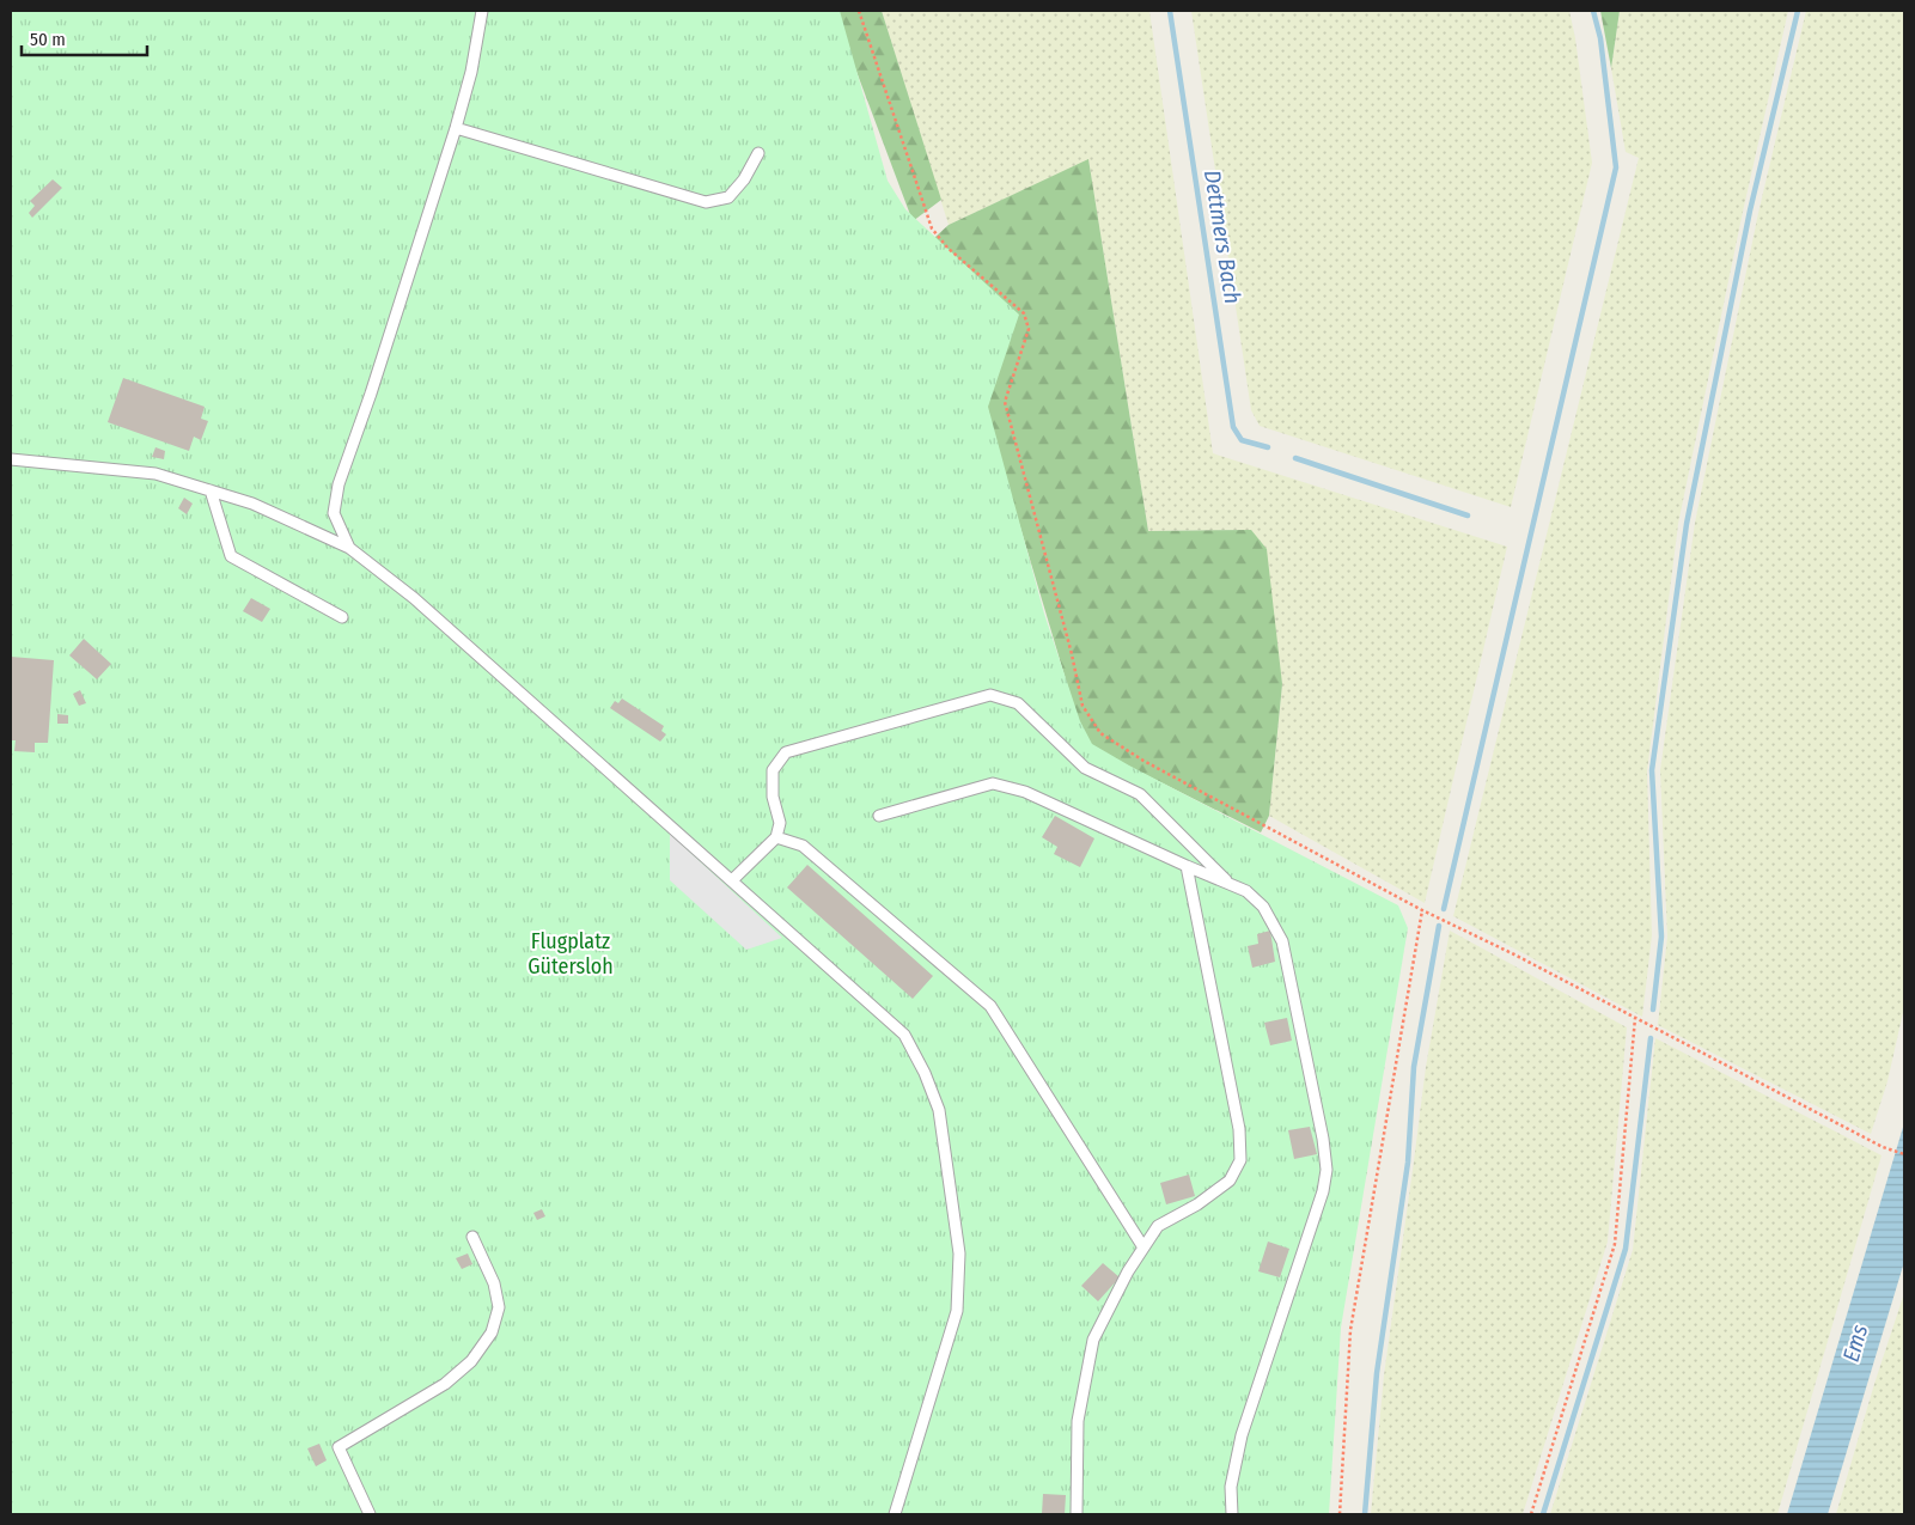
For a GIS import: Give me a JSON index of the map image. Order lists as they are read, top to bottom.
{
  "water": ["Dettmers Bach", "Ems"],
  "parks": ["Flugplatz Gütersloh"],
  "scale_bar": "50 m"
}
